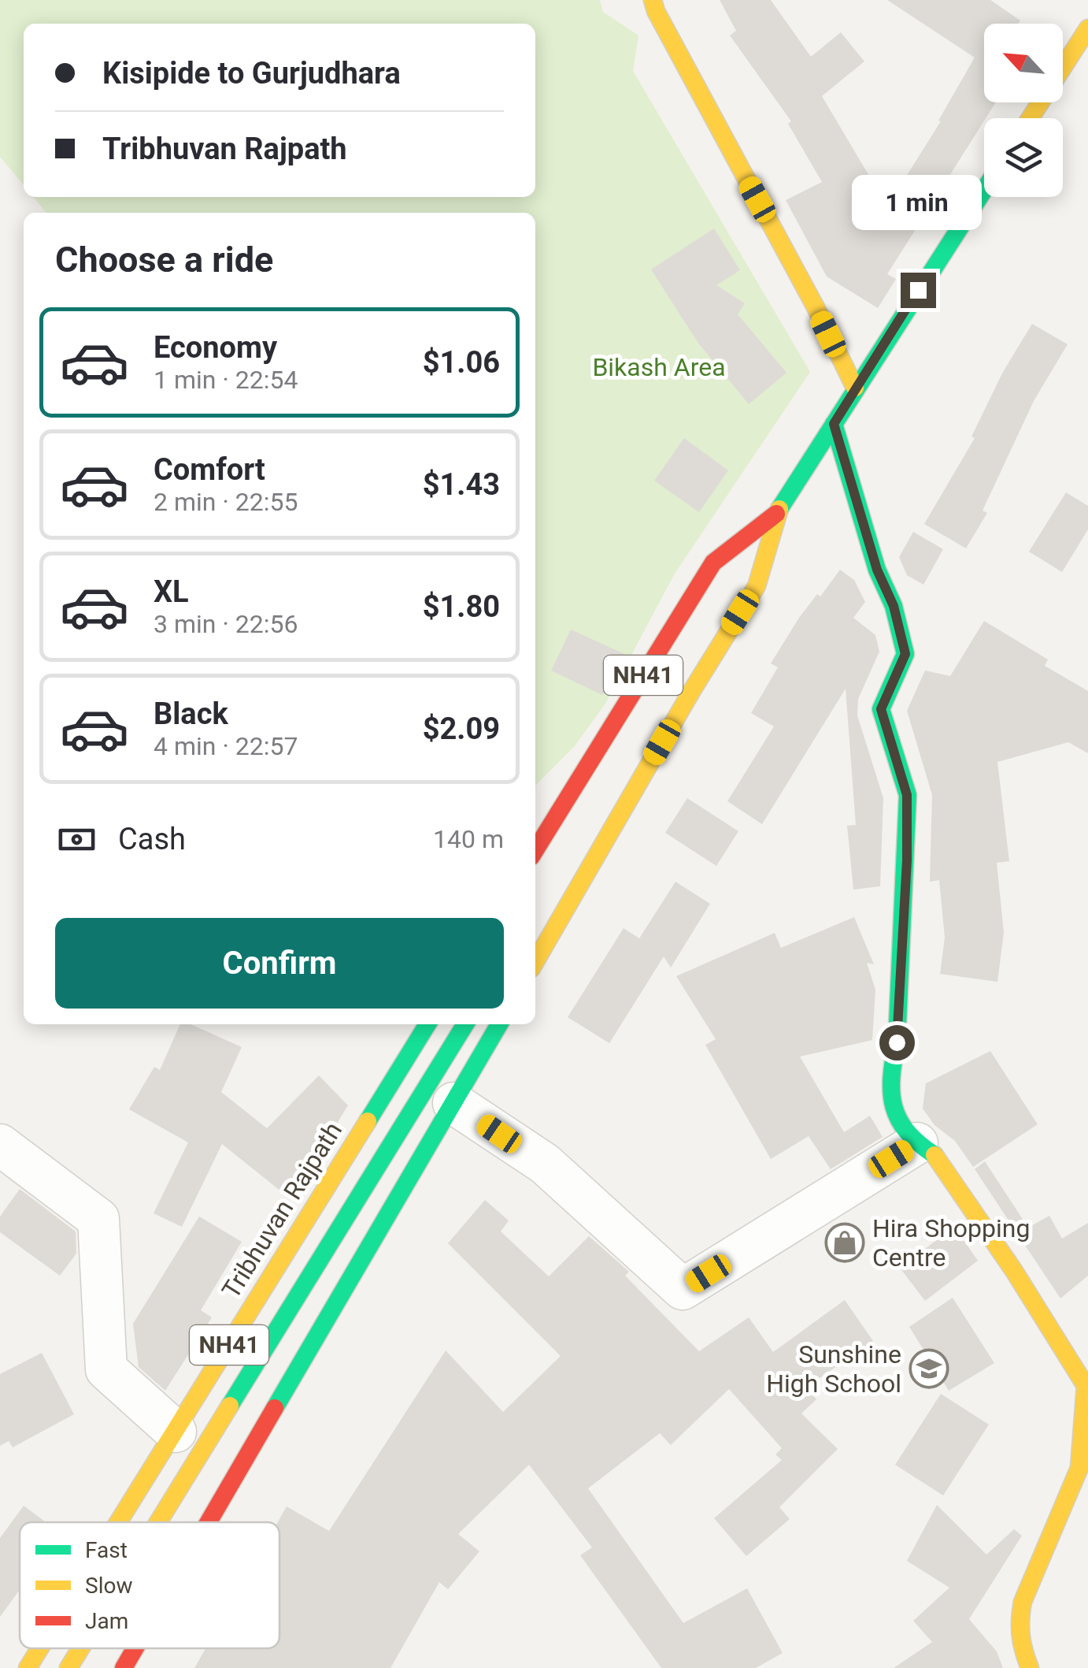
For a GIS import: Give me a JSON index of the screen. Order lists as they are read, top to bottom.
{
  "streets": {
    "main road": ["NH41", "Tribhuvan Rajpath"]
  },
  "parks": ["Bikash Area"],
  "places": {
    "shop": ["Hira Shopping Centre"],
    "school or university": ["Sunshine High School"]
  },
  "legend": ["Fast", "Slow", "Jam"],
  "north": "top left",
  "page": {
    "banner": ["Kisipide to Gurjudhara", "Tribhuvan Rajpath"],
    "bubble": "1 min",
    "heading": "Choose a ride",
    "list": [
      {
        "name": "Economy",
        "note": "1 min · 22:54",
        "value": "$1.06"
      },
      {
        "name": "Comfort",
        "note": "2 min · 22:55",
        "value": "$1.43"
      },
      {
        "name": "XL",
        "note": "3 min · 22:56",
        "value": "$1.80"
      },
      {
        "name": "Black",
        "note": "4 min · 22:57",
        "value": "$2.09"
      }
    ],
    "pay": ["Cash", "140 m"],
    "buttons": "Confirm"
  }
}
